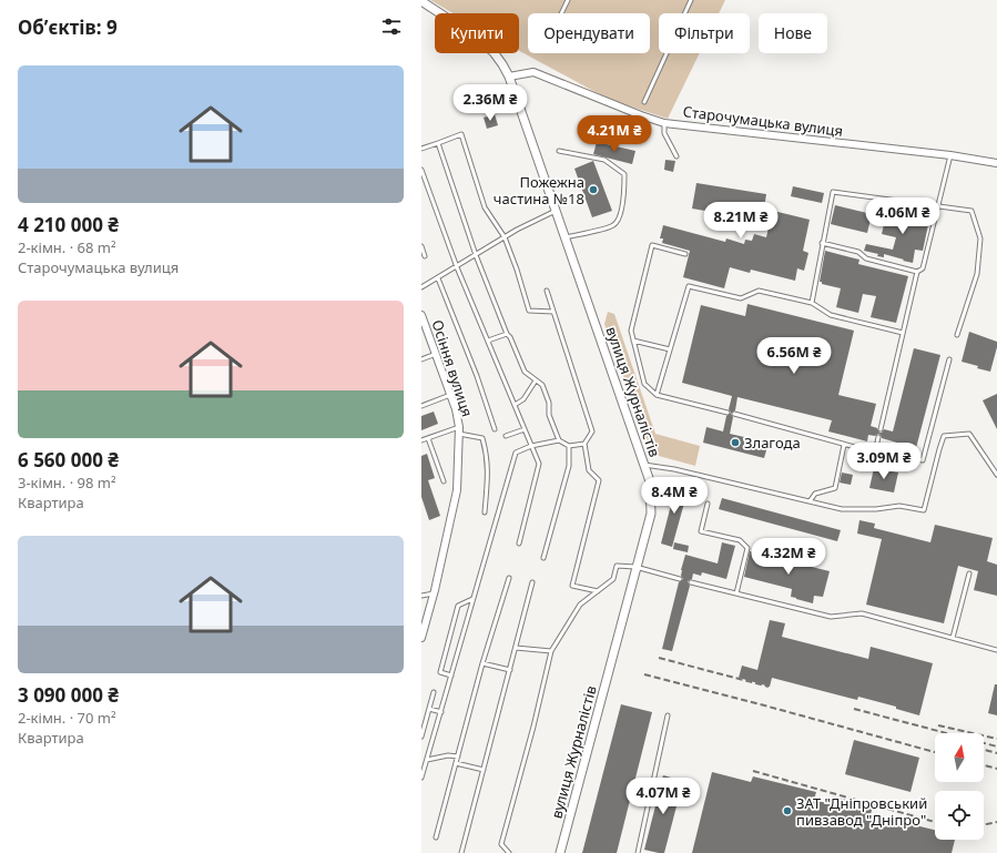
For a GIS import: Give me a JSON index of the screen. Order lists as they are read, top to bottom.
{
  "streets": {
    "street": ["Старочумацька вулиця", "Осіння вулиця", "вулиця Журналістів"]
  },
  "crossings": [
    ["Старочумацька вулиця", "вулиця Журналістів"]
  ],
  "places": ["Пожежна частина №18", "Злагода", "ЗАТ \"Дніпровський пивзавод \"Дніпро\""],
  "north": "top",
  "page": {
    "heading": "Об’єктів: 9",
    "chip": [
      "Купити",
      "Орендувати",
      "Фільтри",
      "Нове"
    ],
    "list": [
      {
        "name": "4 210 000 ₴",
        "note": "2-кімн. · 68 m² · Старочумацька вулиця"
      },
      {
        "name": "6 560 000 ₴",
        "note": "3-кімн. · 98 m² · Квартира"
      },
      {
        "name": "3 090 000 ₴",
        "note": "2-кімн. · 70 m² · Квартира"
      }
    ],
    "price": [
      "2.36M ₴",
      "4.21M ₴",
      "4.06M ₴",
      "8.21M ₴",
      "6.56M ₴",
      "3.09M ₴",
      "8.4M ₴",
      "4.32M ₴",
      "4.07M ₴"
    ]
  }
}
